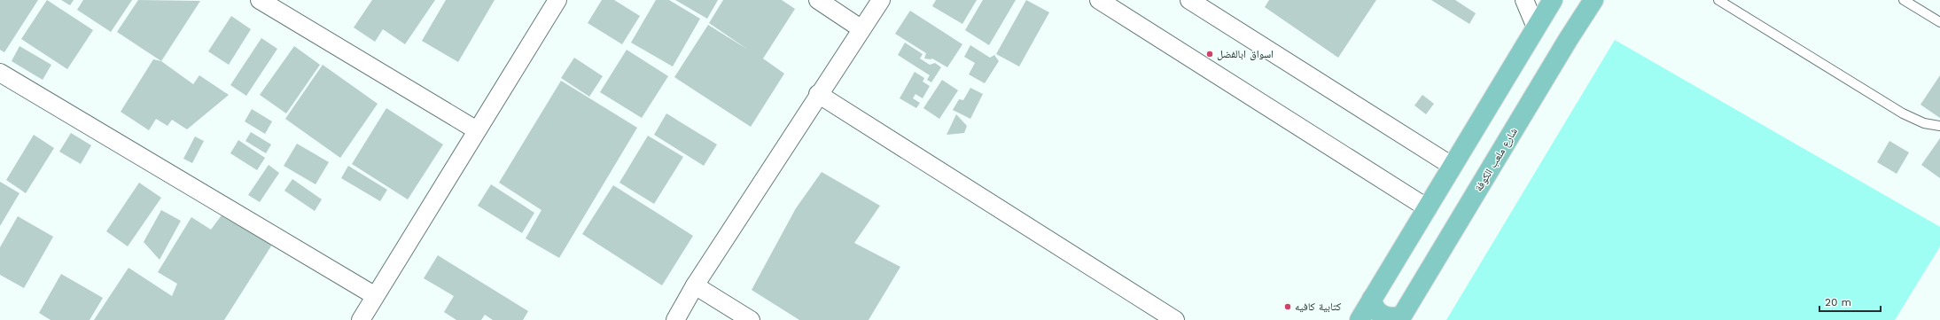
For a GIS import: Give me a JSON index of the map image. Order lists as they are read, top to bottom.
{
  "streets": {
    "main road": ["شارع ملعب الكوفة"]
  },
  "places": ["اسواق ابالفضل", "كتابية كافيه"],
  "scale_bar": "20 m"
}
